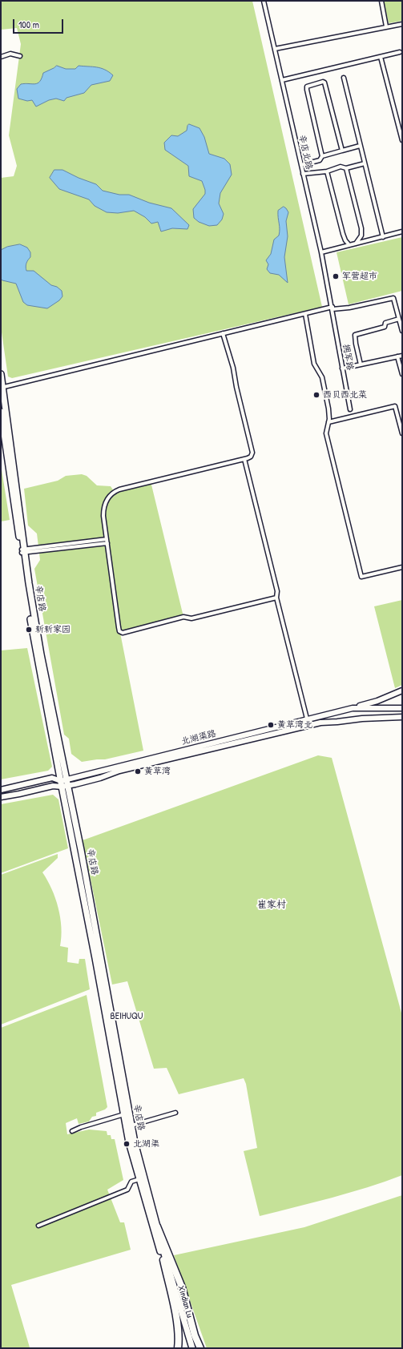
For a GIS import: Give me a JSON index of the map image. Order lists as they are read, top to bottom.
{
  "streets": {
    "main road": ["辛店路", "北湖渠路", "Xindian Lu"],
    "street": ["辛店北路", "拥军路"]
  },
  "crossings": [
    ["辛店北路", "拥军路"],
    ["辛店路", "北湖渠路"],
    ["辛店路", "Xindian Lu"]
  ],
  "districts": ["崔家村", "BEIHUQU"],
  "places": [
    "军营超市",
    "西贝西北菜",
    "新新家园",
    "黄草湾北",
    "黄草湾",
    "北湖渠"
  ],
  "scale_bar": "100 m"
}
